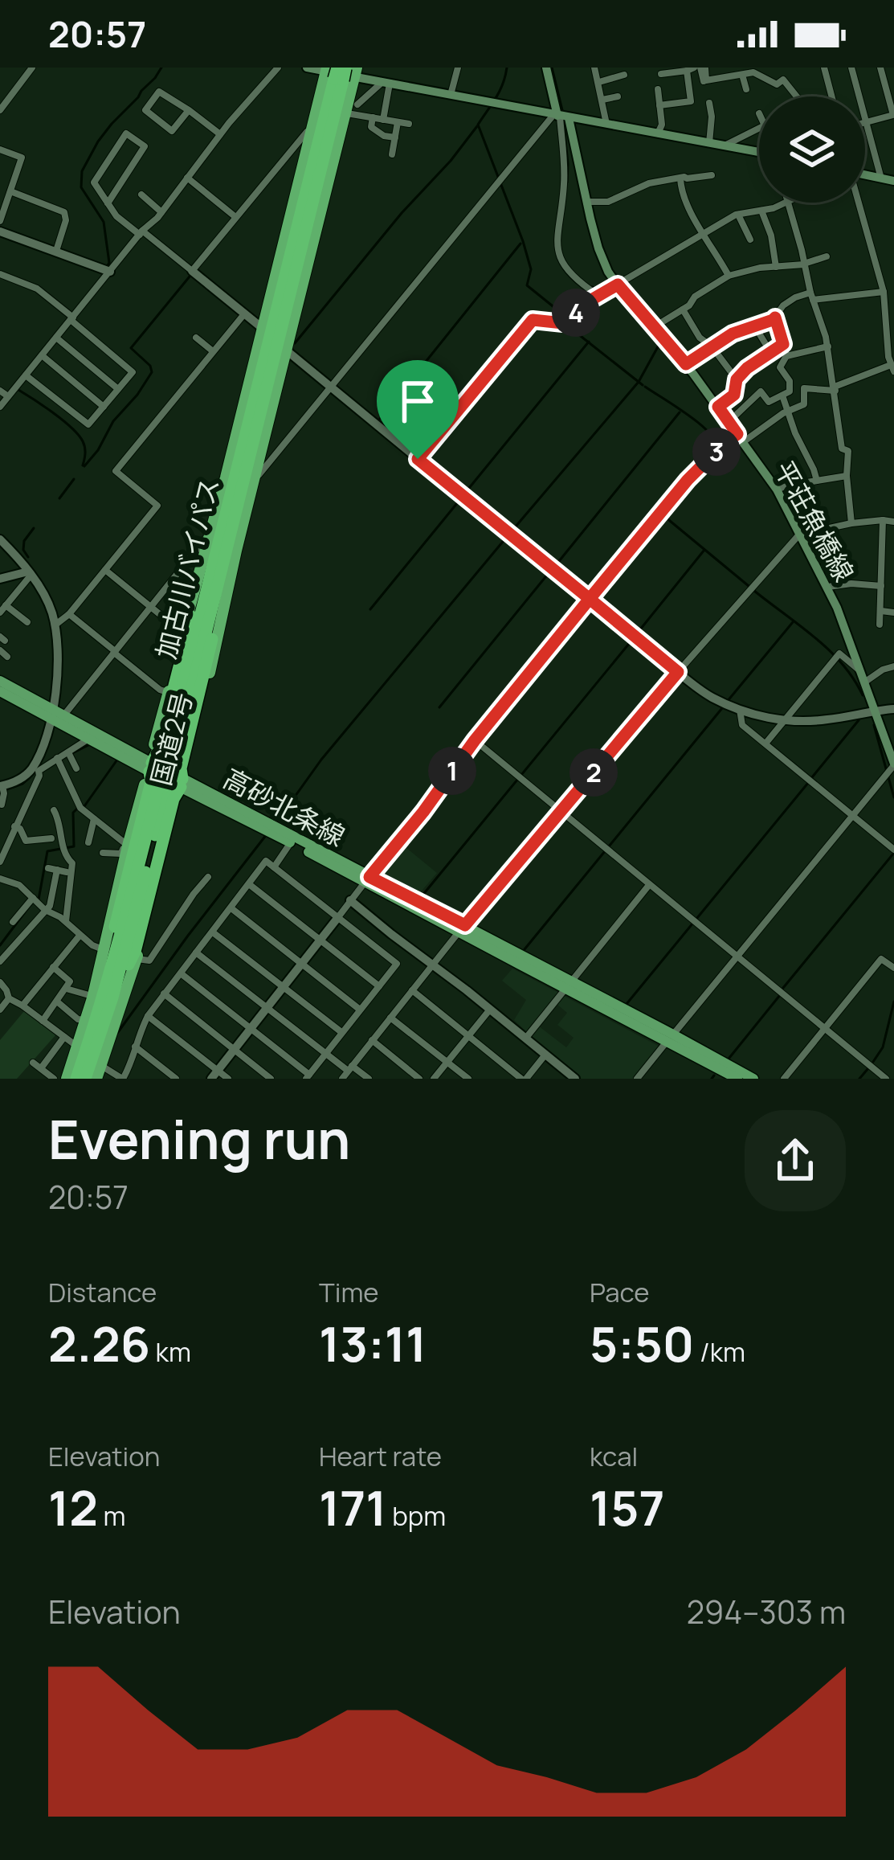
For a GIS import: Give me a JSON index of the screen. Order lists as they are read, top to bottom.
{
  "streets": {
    "highway": ["加古川バイパス", "国道2号"],
    "main road": ["平荘魚橋線", "高砂北条線"]
  },
  "crossings": [
    ["加古川バイパス", "国道2号"],
    ["加古川バイパス", "高砂北条線"],
    ["国道2号", "高砂北条線"]
  ],
  "page": {
    "status": "20:57",
    "pins": [
      "4",
      "3",
      "1",
      "2"
    ],
    "heading": ["Evening run", "20:57"],
    "stats": [
      ["Distance", "2.26 km"],
      ["Time", "13:11"],
      ["Pace", "5:50 /km"],
      ["Elevation", "12 m"],
      ["Heart rate", "171 bpm"],
      ["kcal", "157"]
    ],
    "chart": ["Elevation", "294–303 m"]
  }
}
